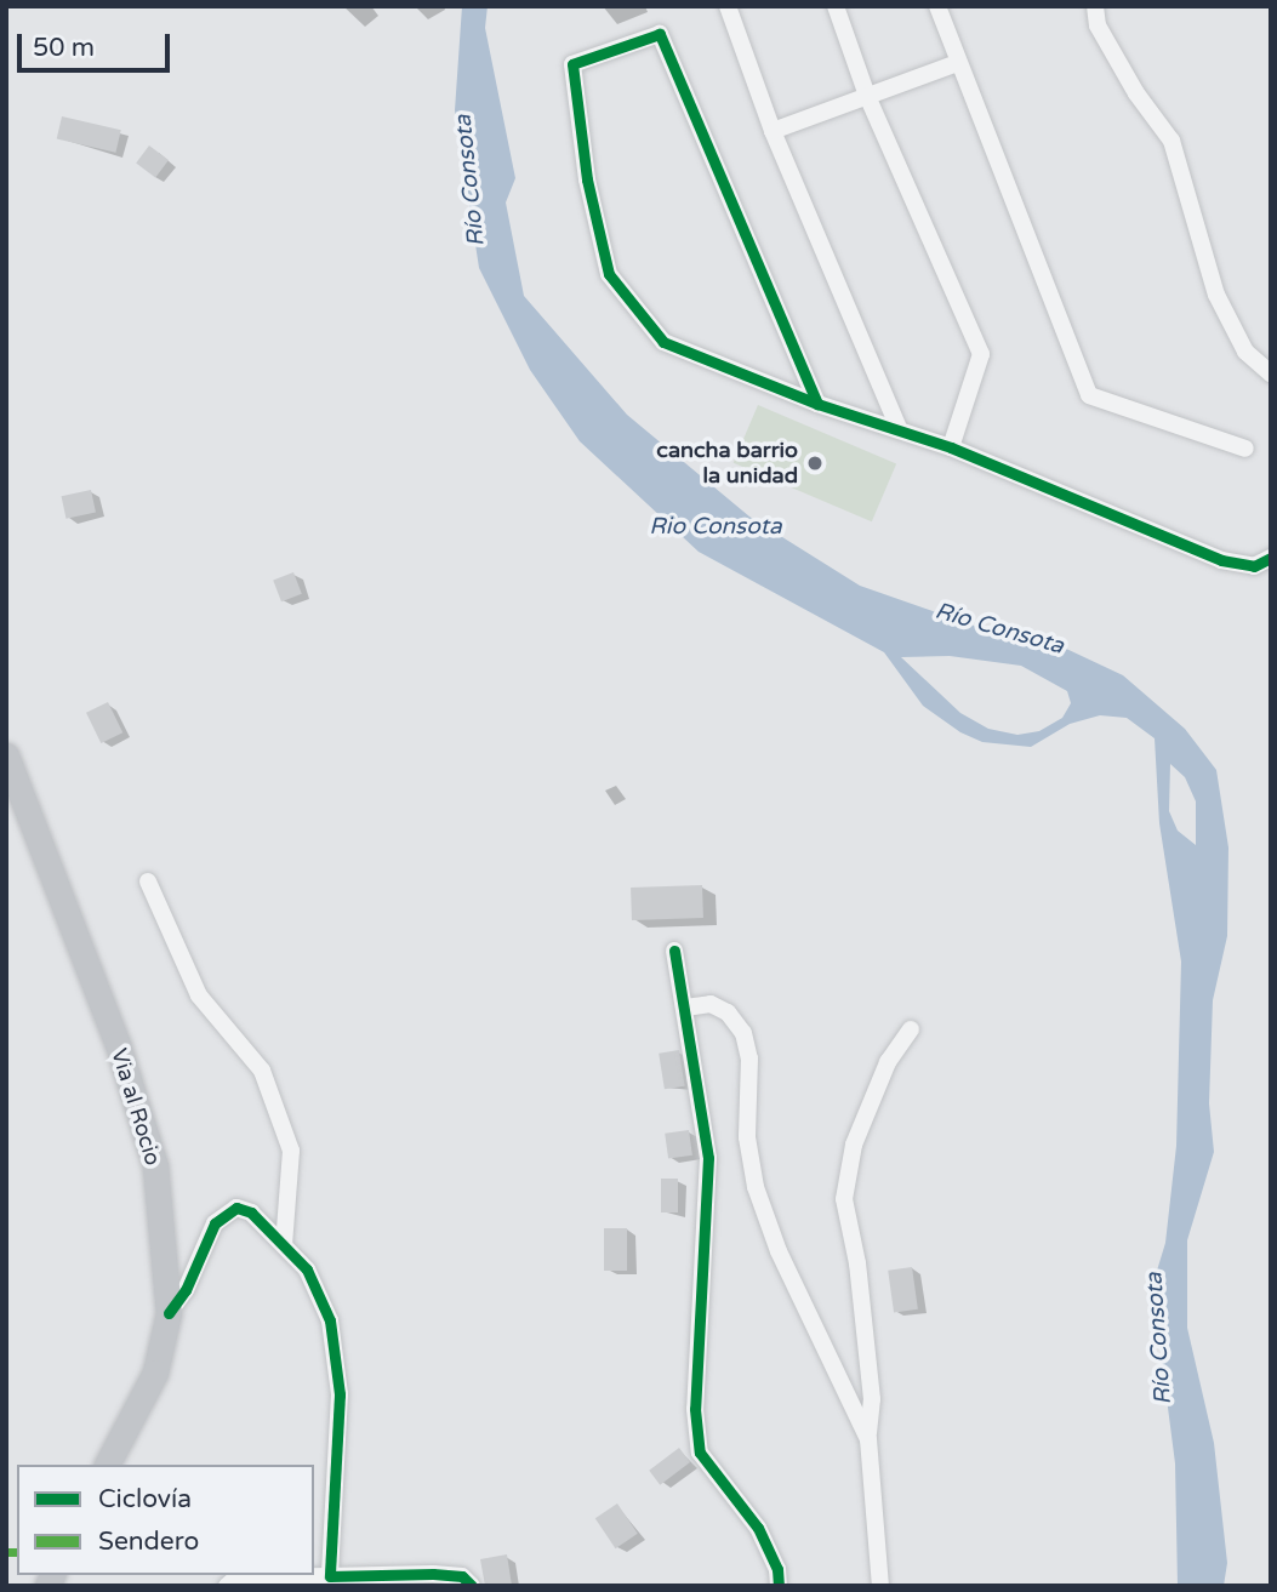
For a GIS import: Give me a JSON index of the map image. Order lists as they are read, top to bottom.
{
  "streets": {
    "main road": ["Via al Rocio"]
  },
  "water": ["Río Consota", "Rio Consota"],
  "places": ["cancha barrio la unidad"],
  "legend": ["Ciclovía", "Sendero"],
  "scale_bar": "50 m"
}
